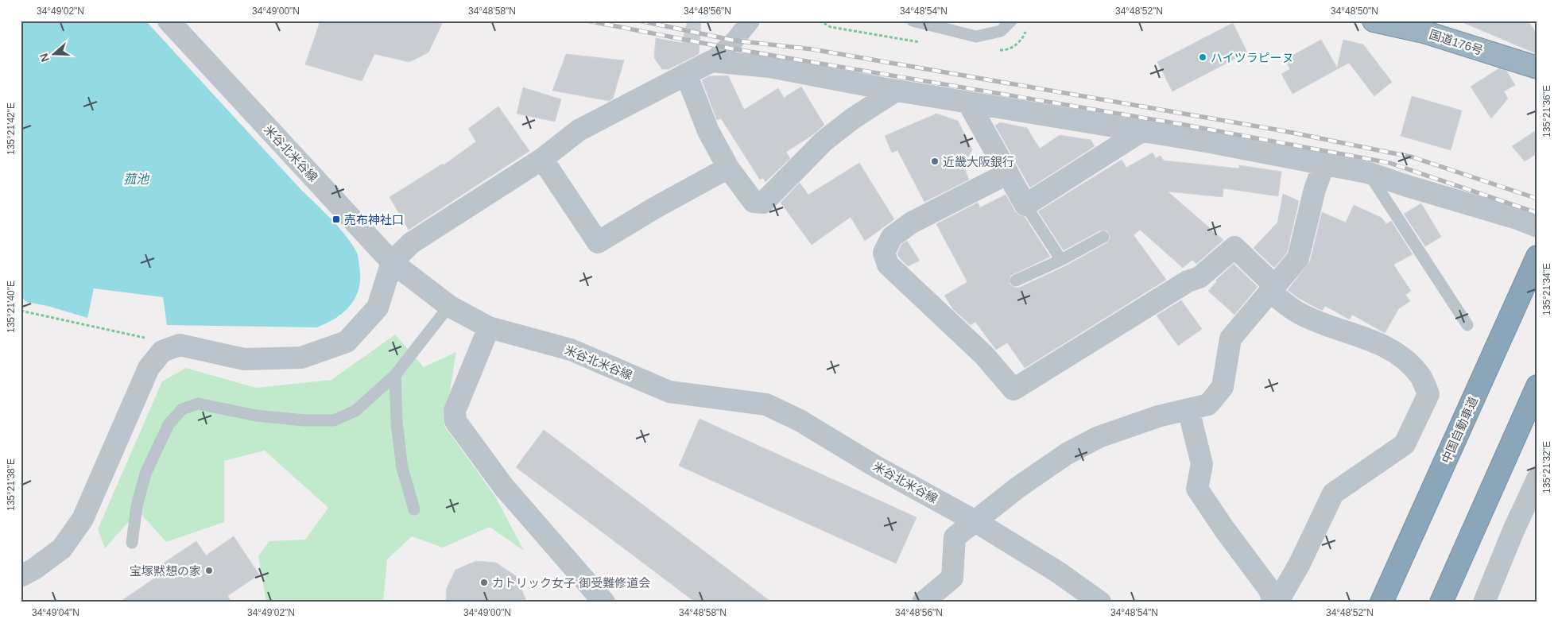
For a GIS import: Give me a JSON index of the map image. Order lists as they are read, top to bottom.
{
  "streets": {
    "highway": ["国道176号", "中国自動車道"],
    "street": ["米谷北米谷線"]
  },
  "water": ["菰池"],
  "places": {
    "other": [
      "ハイツラピーヌ",
      "近畿大阪銀行",
      "宝塚黙想の家",
      "カトリック女子 御受難修道会"
    ],
    "transit": ["売布神社口"]
  },
  "north": "left",
  "coordinates": [
    "34°49'02\"N",
    "34°49'00\"N",
    "34°48'58\"N",
    "34°48'56\"N",
    "34°48'54\"N",
    "34°48'52\"N",
    "34°48'50\"N",
    "135°21'36\"E",
    "135°21'42\"E",
    "135°21'34\"E",
    "135°21'40\"E",
    "135°21'32\"E",
    "135°21'38\"E",
    "34°49'04\"N"
  ]
}
